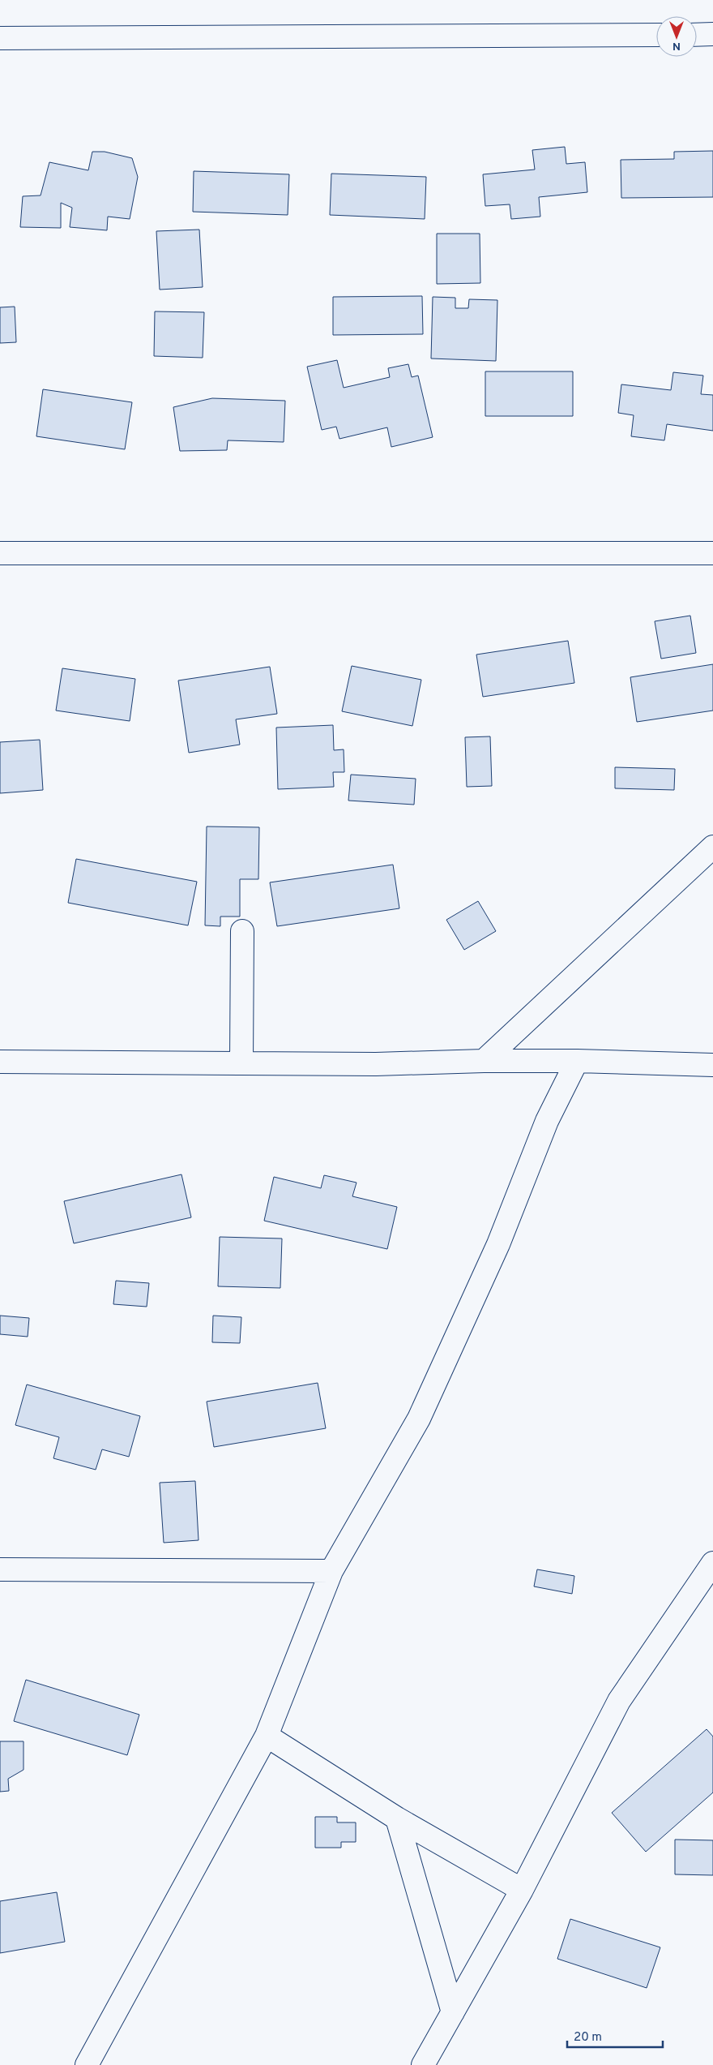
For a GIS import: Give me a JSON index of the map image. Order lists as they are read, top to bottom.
{
  "scale_bar": "20 m",
  "north": "bottom"
}
